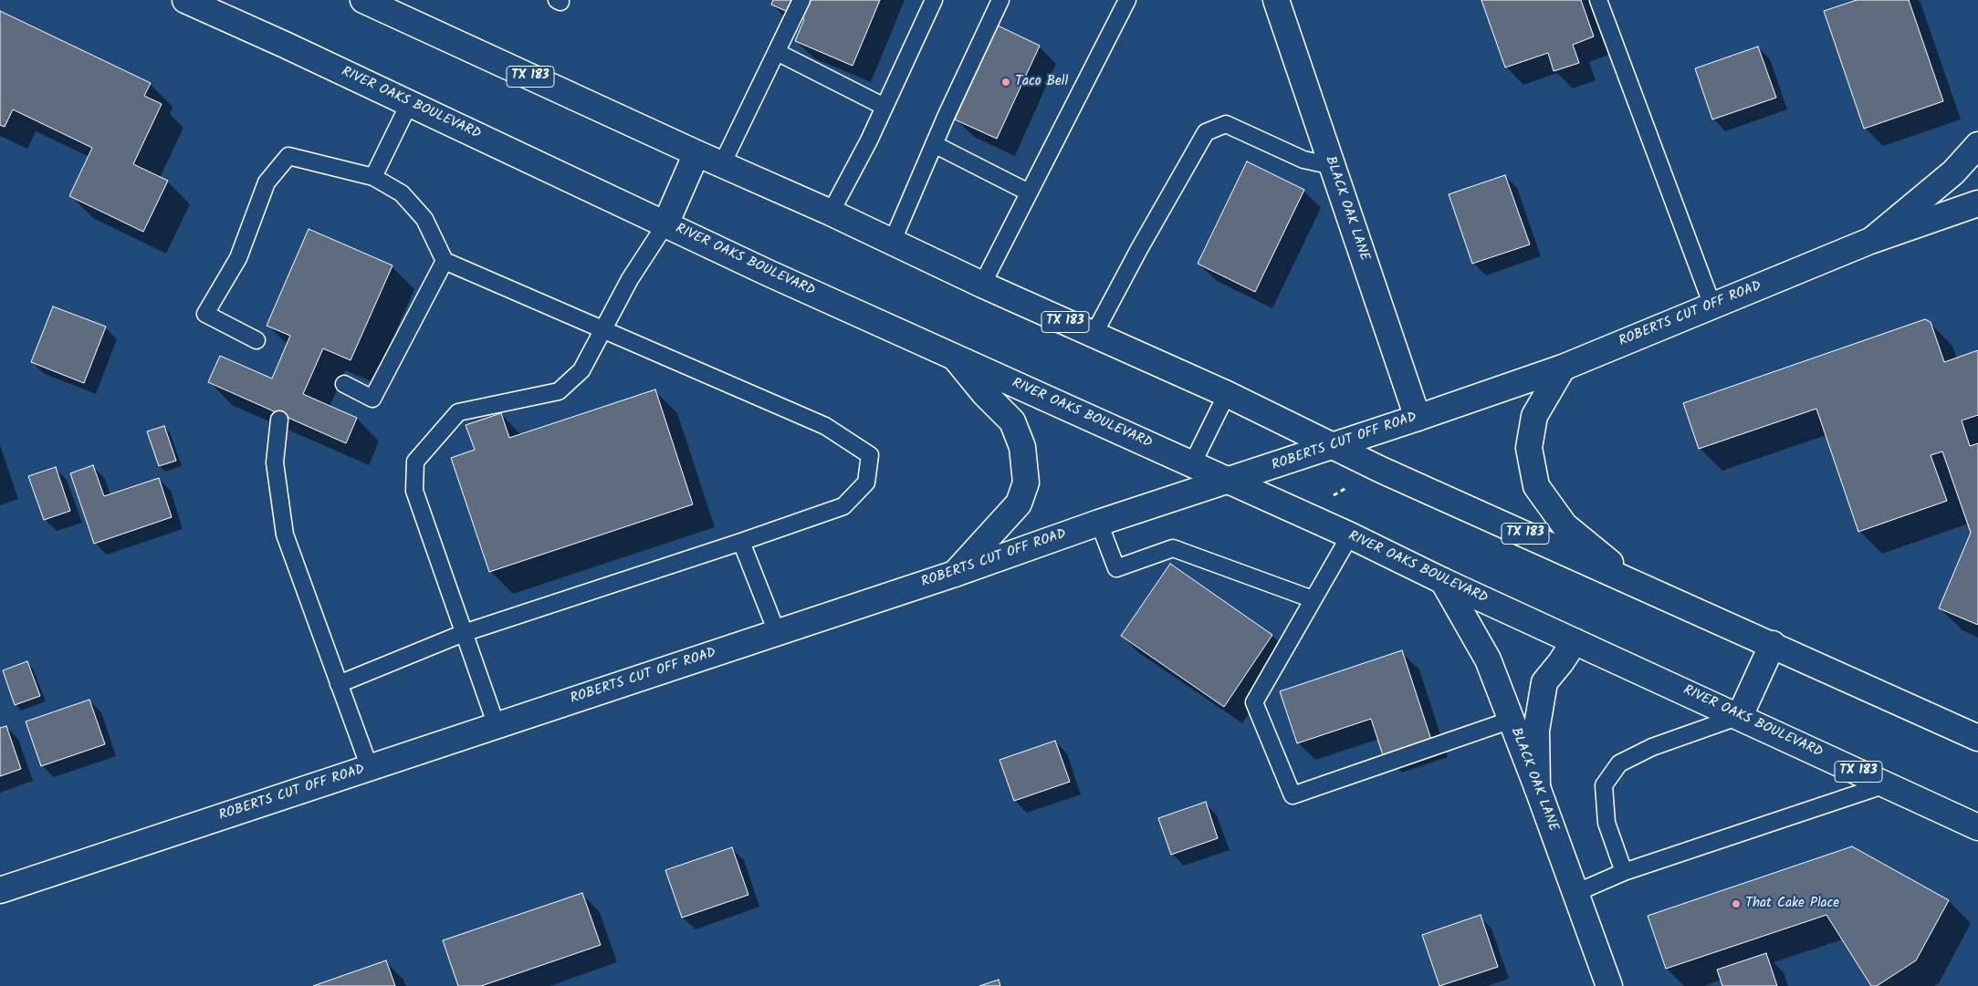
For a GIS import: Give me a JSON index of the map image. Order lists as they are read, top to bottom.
{
  "streets": {
    "main road": [
      "TX 183",
      "RIVER OAKS BOULEVARD",
      "BLACK OAK LANE",
      "ROBERTS CUT OFF ROAD"
    ]
  },
  "crossings": [
    ["TX 183", "ROBERTS CUT OFF ROAD"],
    ["RIVER OAKS BOULEVARD", "BLACK OAK LANE"],
    ["RIVER OAKS BOULEVARD", "ROBERTS CUT OFF ROAD"],
    ["BLACK OAK LANE", "ROBERTS CUT OFF ROAD"]
  ],
  "places": ["Taco Bell", "That Cake Place"]
}
